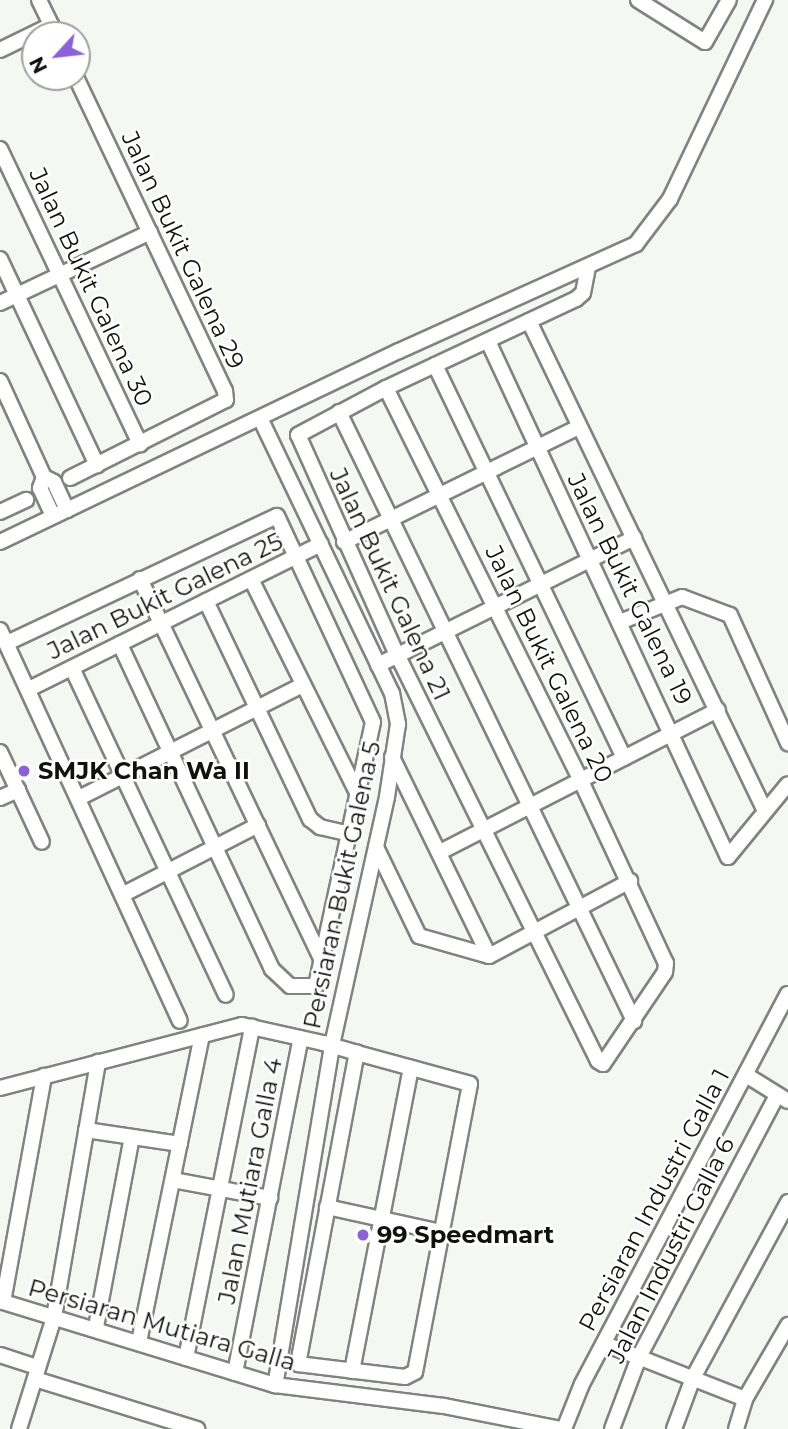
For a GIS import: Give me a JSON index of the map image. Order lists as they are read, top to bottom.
{
  "streets": {
    "street": [
      "Jalan Bukit Galena 29",
      "Jalan Bukit Galena 30",
      "Jalan Bukit Galena 21",
      "Jalan Bukit Galena 19",
      "Jalan Bukit Galena 25",
      "Jalan Bukit Galena 20",
      "Persiaran Bukit Galena 5",
      "Jalan Mutiara Galla 4",
      "Persiaran Industri Galla 1",
      "Jalan Industri Galla 6",
      "Persiaran Mutiara Galla"
    ]
  },
  "crossings": [
    ["Jalan Bukit Galena 29", "Jalan Bukit Galena 30"],
    ["Jalan Bukit Galena 21", "Jalan Bukit Galena 19"],
    ["Jalan Bukit Galena 21", "Jalan Bukit Galena 20"],
    ["Jalan Bukit Galena 25", "Persiaran Bukit Galena 5"],
    ["Persiaran Bukit Galena 5", "Persiaran Mutiara Galla"],
    ["Jalan Mutiara Galla 4", "Persiaran Mutiara Galla"],
    ["Persiaran Industri Galla 1", "Persiaran Mutiara Galla"]
  ],
  "places": ["SMJK Chan Wa II", "99 Speedmart"],
  "north": "bottom left"
}
